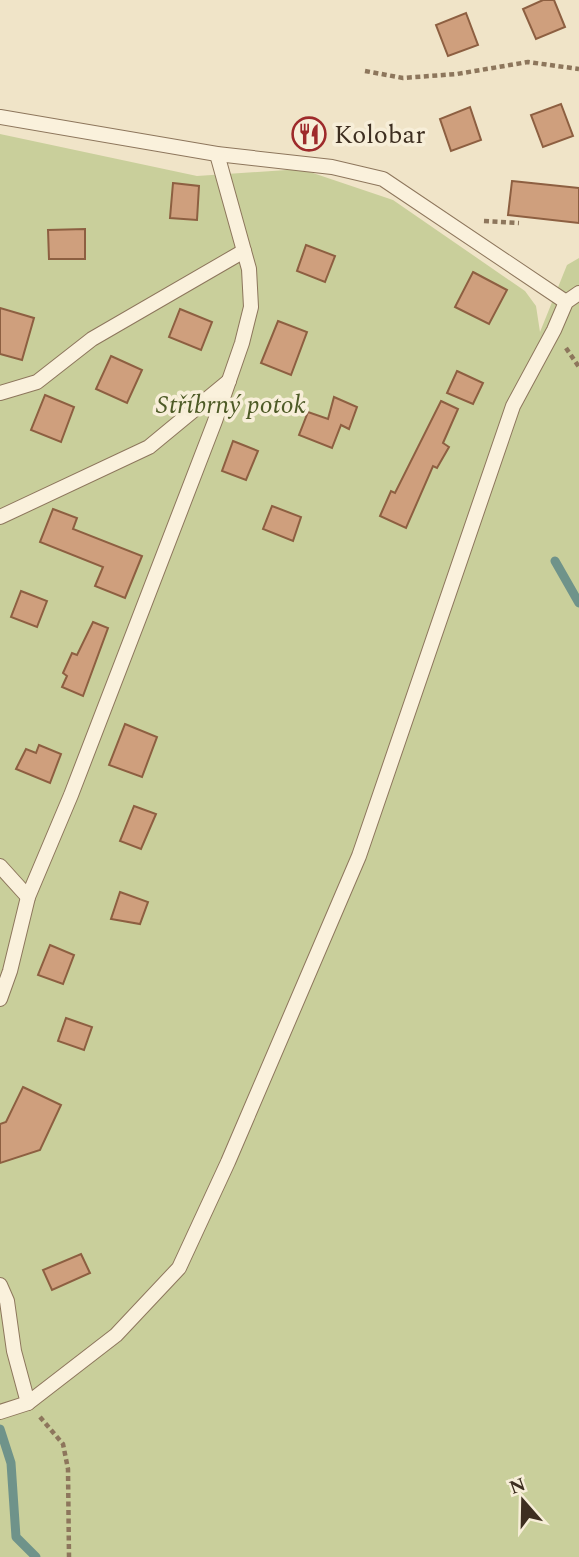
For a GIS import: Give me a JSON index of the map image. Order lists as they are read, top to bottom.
{
  "parks": ["Stříbrný potok"],
  "places": {
    "restaurant": ["Kolobar"]
  },
  "north": "top"
}
